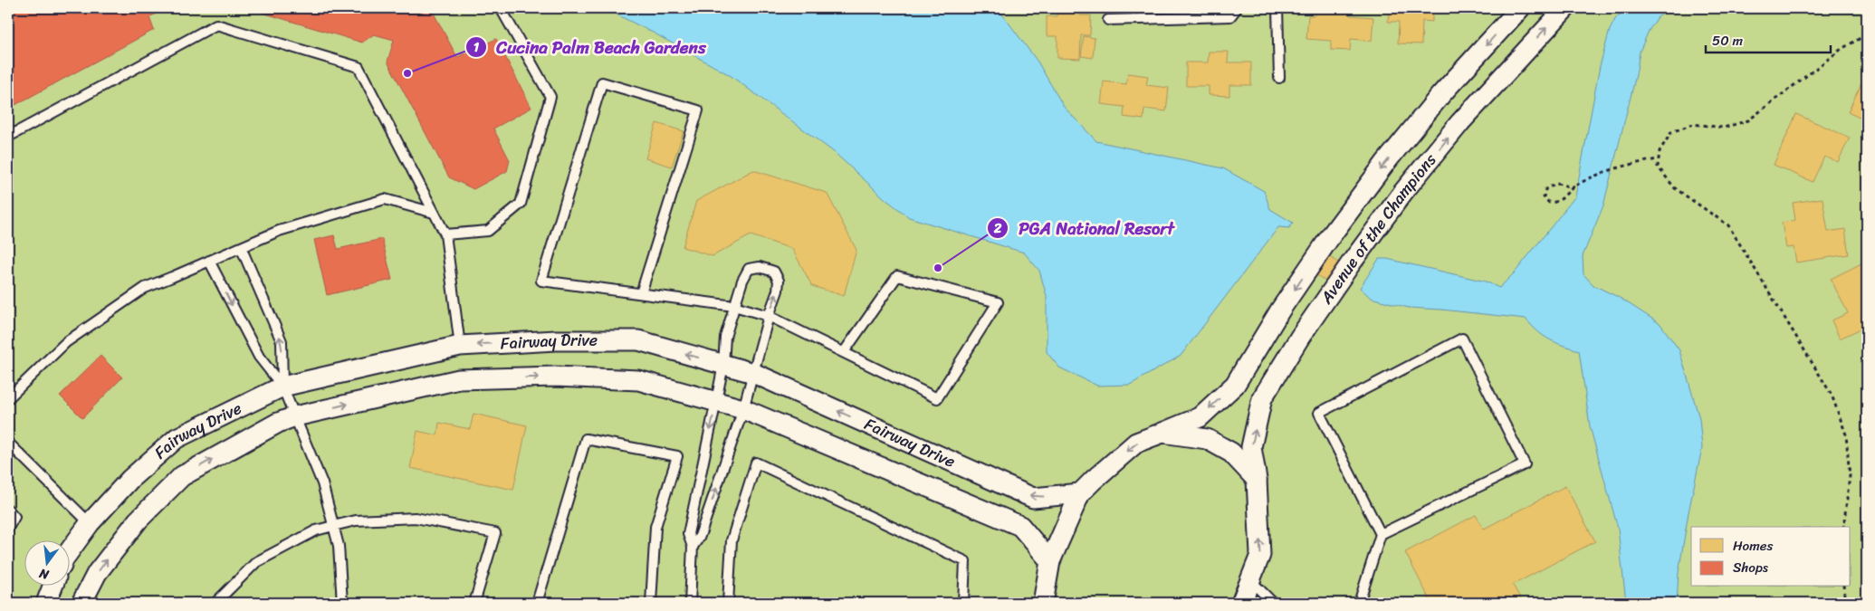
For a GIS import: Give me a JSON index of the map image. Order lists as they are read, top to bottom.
{
  "streets": {
    "street": ["Avenue of the Champions", "Fairway Drive"]
  },
  "crossings": [
    ["Avenue of the Champions", "Fairway Drive"]
  ],
  "places": ["Cucina Palm Beach Gardens", "PGA National Resort"],
  "legend": ["Homes", "Shops"],
  "scale_bar": "50 m",
  "north": "bottom"
}
